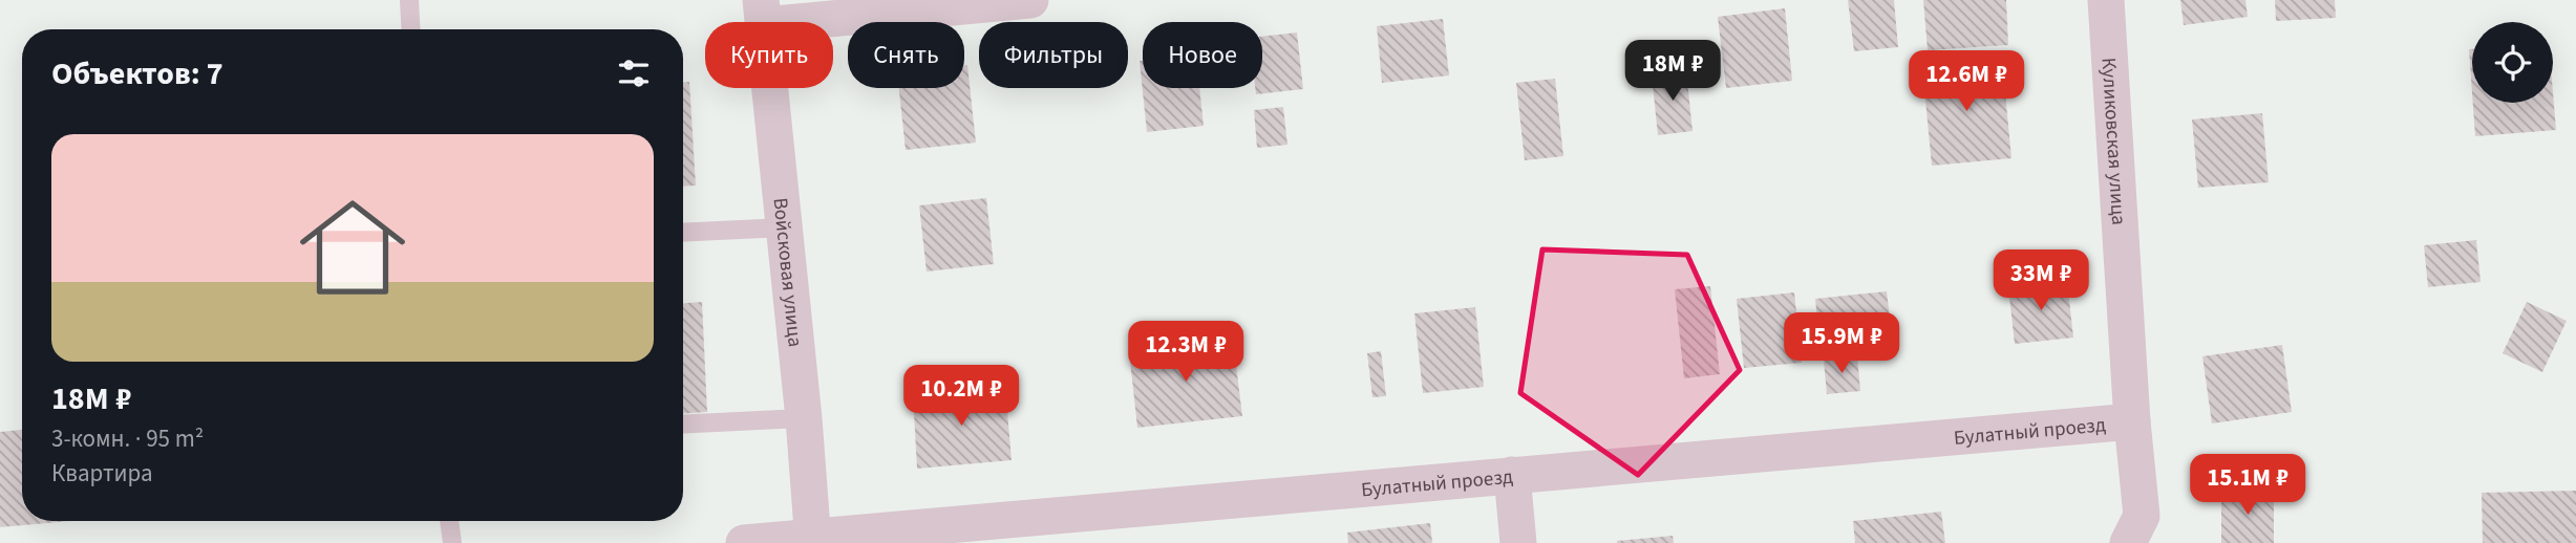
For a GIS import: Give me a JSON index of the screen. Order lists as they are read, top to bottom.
{
  "streets": {
    "street": ["Куликовская улица", "Войсковая улица", "Булатный проезд"]
  },
  "crossings": [
    ["Куликовская улица", "Булатный проезд"],
    ["Войсковая улица", "Булатный проезд"]
  ],
  "page": {
    "chip": [
      "Купить",
      "Снять",
      "Фильтры",
      "Новое"
    ],
    "heading": "Объектов: 7",
    "price": [
      "18M ₽",
      "12.6M ₽",
      "33M ₽",
      "15.9M ₽",
      "12.3M ₽",
      "10.2M ₽",
      "15.1M ₽"
    ],
    "list": [
      {
        "name": "18M ₽",
        "note": "3-комн. · 95 m² · Квартира"
      }
    ]
  }
}
